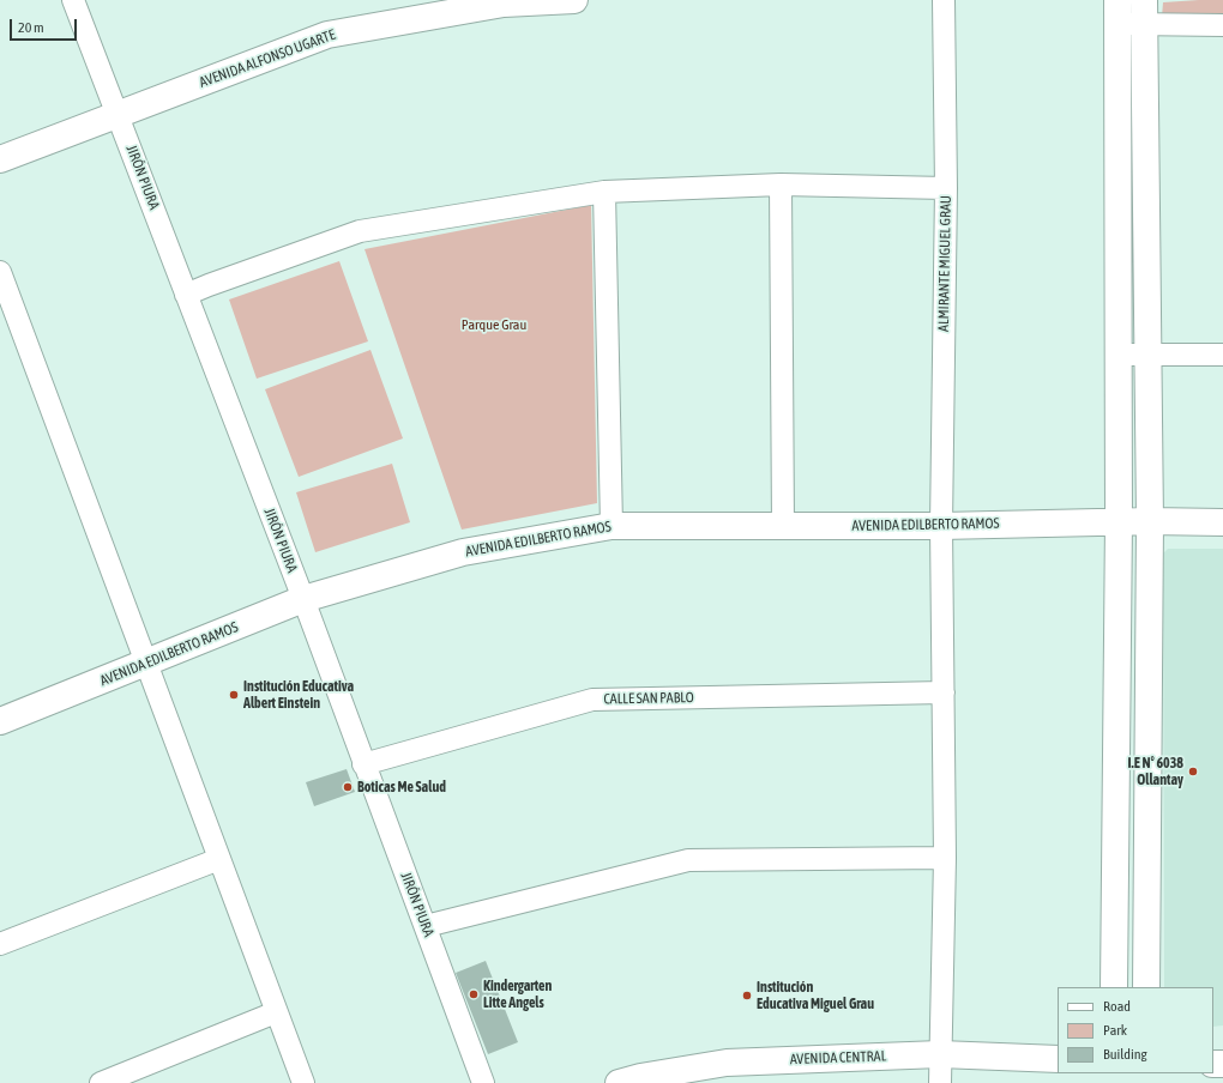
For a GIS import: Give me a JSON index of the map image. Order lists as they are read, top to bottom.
{
  "streets": {
    "street": [
      "AVENIDA ALFONSO UGARTE",
      "JIRÓN PIURA",
      "ALMIRANTE MIGUEL GRAU",
      "AVENIDA EDILBERTO RAMOS",
      "CALLE SAN PABLO",
      "AVENIDA CENTRAL"
    ]
  },
  "crossings": [
    ["AVENIDA ALFONSO UGARTE", "JIRÓN PIURA"],
    ["JIRÓN PIURA", "AVENIDA EDILBERTO RAMOS"],
    ["JIRÓN PIURA", "CALLE SAN PABLO"],
    ["ALMIRANTE MIGUEL GRAU", "AVENIDA EDILBERTO RAMOS"],
    ["ALMIRANTE MIGUEL GRAU", "CALLE SAN PABLO"],
    ["ALMIRANTE MIGUEL GRAU", "AVENIDA CENTRAL"]
  ],
  "parks": ["Parque Grau"],
  "places": [
    "Institución Educativa Albert Einstein",
    "I.E N° 6038 Ollantay",
    "Boticas Me Salud",
    "Kindergarten Litte Angels",
    "Institución Educativa Miguel Grau"
  ],
  "legend": ["Road", "Park", "Building"],
  "scale_bar": "20 m"
}
